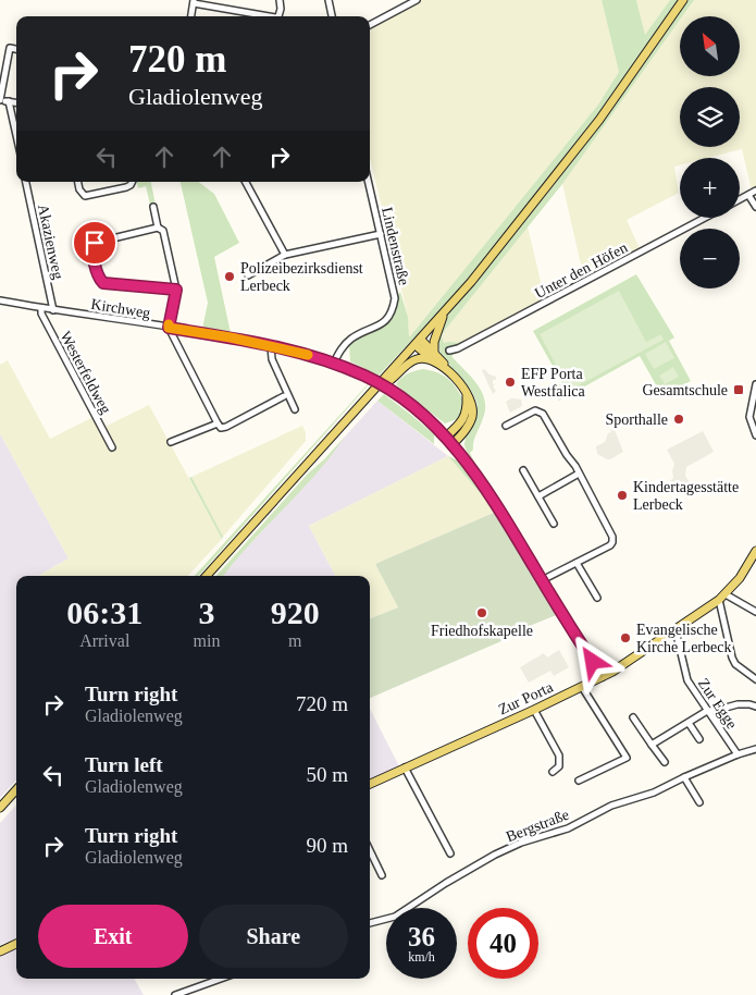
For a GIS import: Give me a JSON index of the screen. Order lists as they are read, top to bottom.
{
  "streets": {
    "main road": ["Zur Porta"],
    "street": [
      "Akazienweg",
      "Lindenstraße",
      "Unter den Höfen",
      "Kirchweg",
      "Westerfeldweg",
      "Zur Egge",
      "Bergstraße"
    ]
  },
  "crossings": [
    ["Akazienweg", "Kirchweg"],
    ["Lindenstraße", "Kirchweg"],
    ["Kirchweg", "Westerfeldweg"],
    ["Kirchweg", "Zur Porta"],
    ["Zur Porta", "Zur Egge"],
    ["Zur Egge", "Bergstraße"]
  ],
  "places": {
    "other": [
      "Polizeibezirksdienst Lerbeck",
      "EFP Porta Westfalica",
      "Sporthalle",
      "Kindertagesstätte Lerbeck",
      "Friedhofskapelle",
      "Evangelische Kirche Lerbeck"
    ],
    "transit": ["Gesamtschule"]
  },
  "north": "top left",
  "page": {
    "map_buttons": ["+", "−"],
    "turn": ["720 m", "Gladiolenweg"],
    "eta": [
      "06:31",
      "Arrival",
      "3",
      "min",
      "920",
      "m"
    ],
    "list": [
      {
        "name": "Turn right",
        "note": "Gladiolenweg",
        "value": "720 m"
      },
      {
        "name": "Turn left",
        "note": "Gladiolenweg",
        "value": "50 m"
      },
      {
        "name": "Turn right",
        "note": "Gladiolenweg",
        "value": "90 m"
      }
    ],
    "buttons": ["Exit", "Share"],
    "speed": "36 km/h",
    "limit": "40"
  }
}
